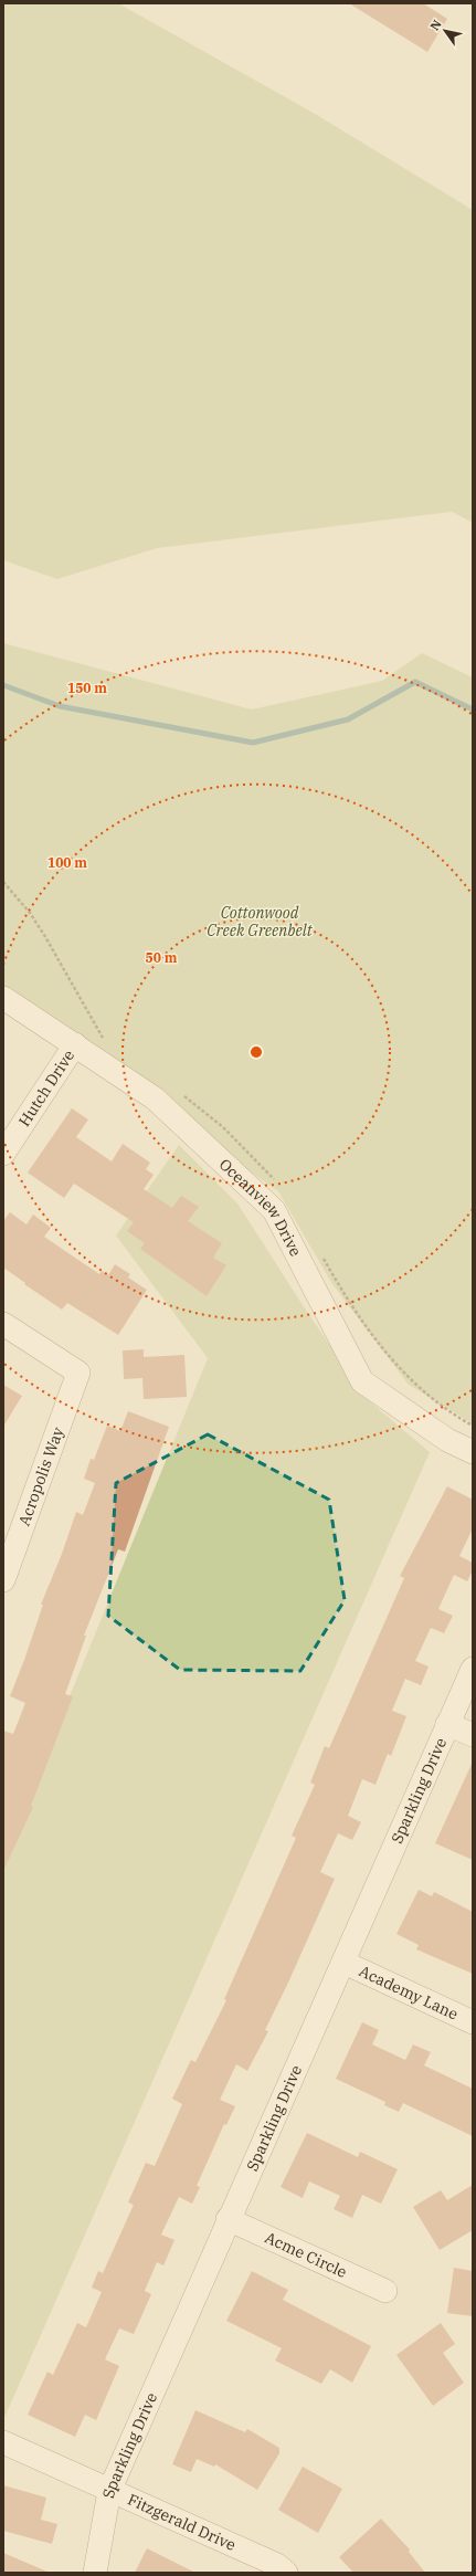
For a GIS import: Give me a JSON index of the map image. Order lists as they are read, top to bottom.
{
  "streets": {
    "street": [
      "Hutch Drive",
      "Oceanview Drive",
      "Acropolis Way",
      "Sparkling Drive",
      "Academy Lane",
      "Acme Circle",
      "Fitzgerald Drive"
    ]
  },
  "crossings": [
    ["Hutch Drive", "Oceanview Drive"],
    ["Sparkling Drive", "Academy Lane"],
    ["Sparkling Drive", "Acme Circle"],
    ["Sparkling Drive", "Fitzgerald Drive"]
  ],
  "parks": ["Cottonwood Creek Greenbelt"],
  "north": "top left",
  "rings": ["150 m", "100 m", "50 m"]
}
